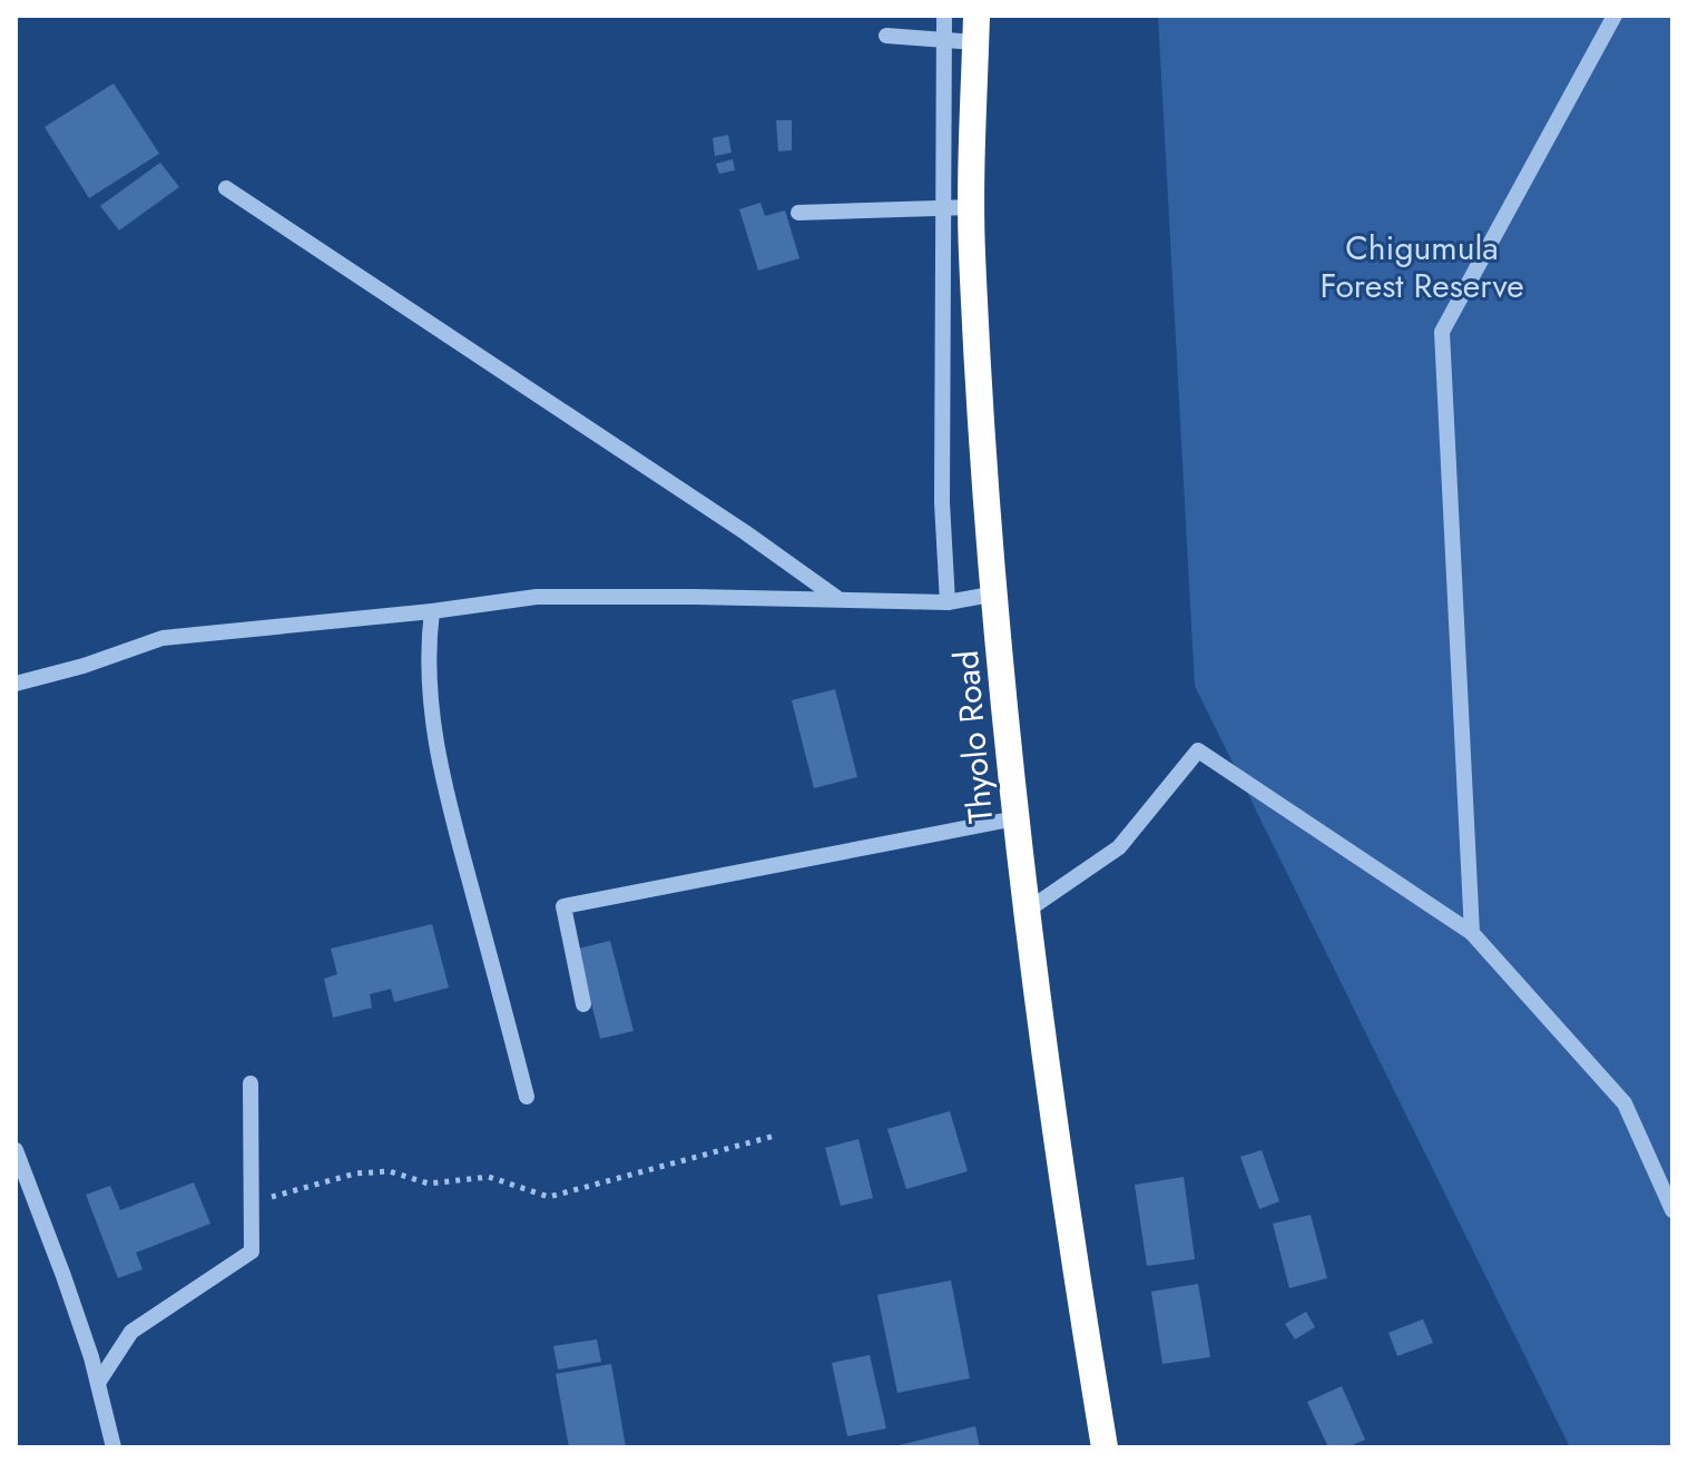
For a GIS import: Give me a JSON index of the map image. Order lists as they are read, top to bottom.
{
  "streets": {
    "highway": ["Thyolo Road"]
  },
  "parks": ["Chigumula Forest Reserve"]
}
